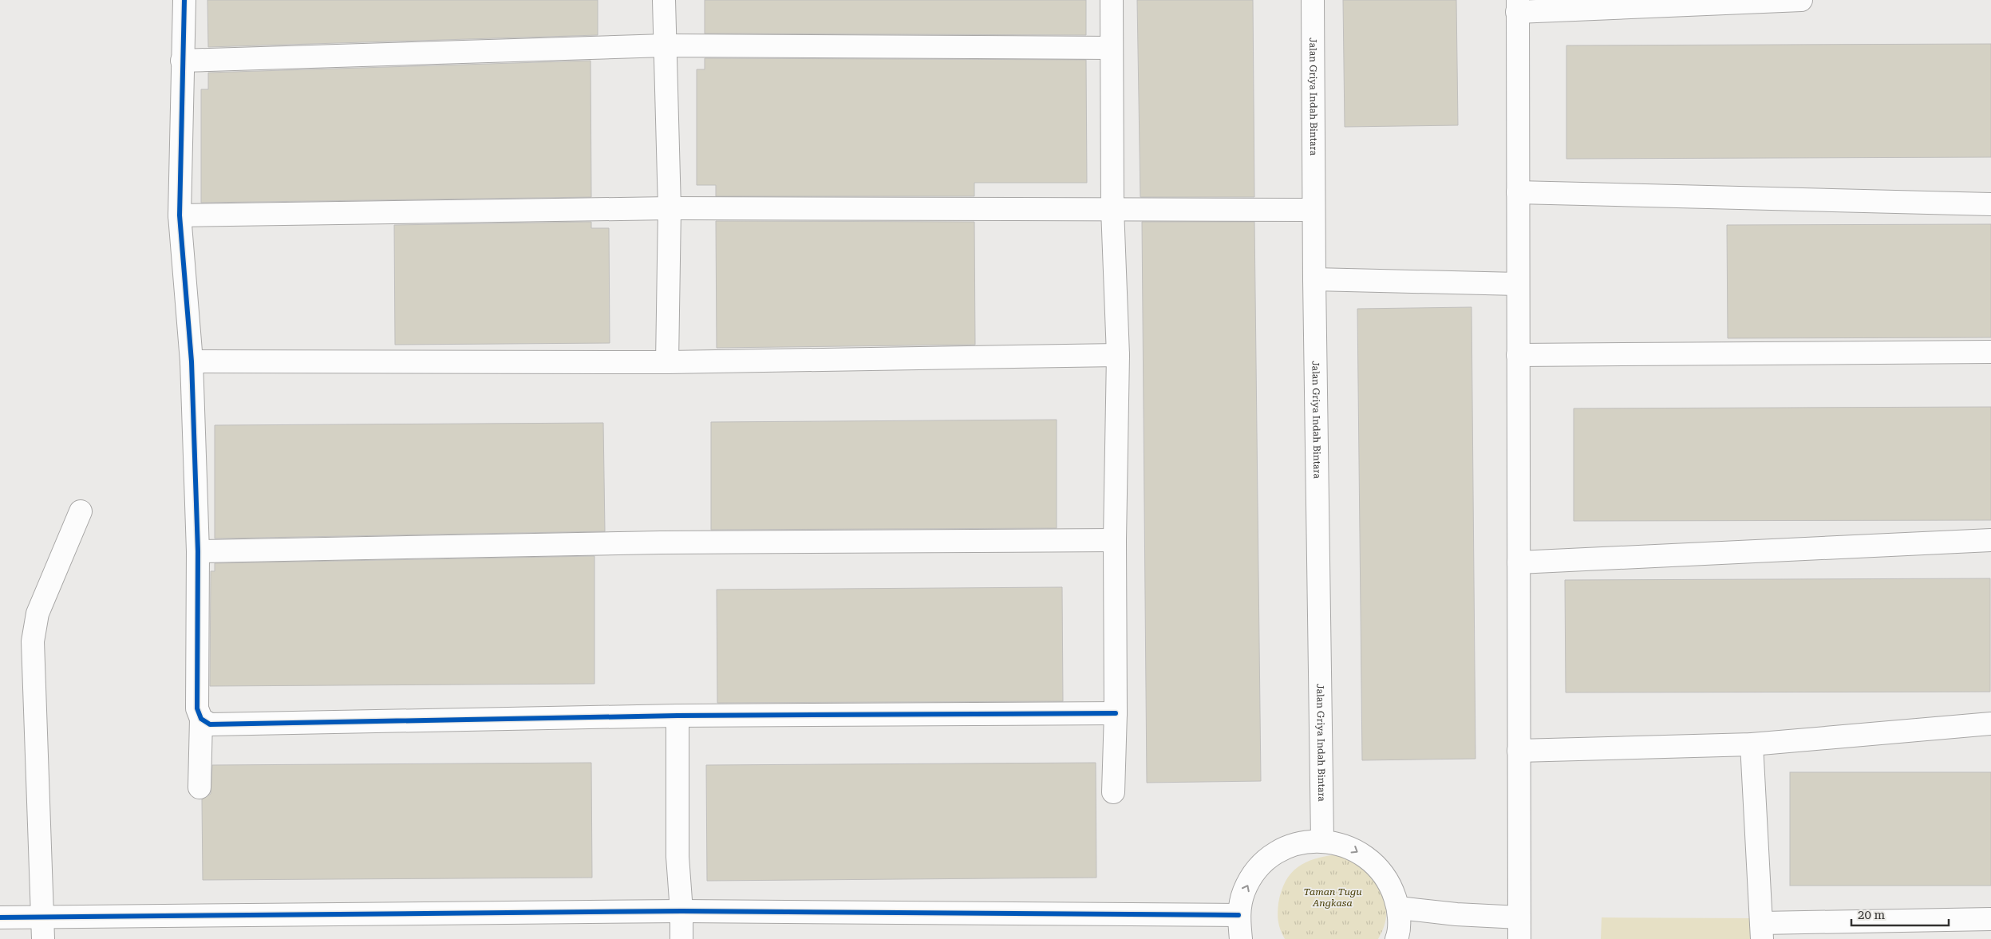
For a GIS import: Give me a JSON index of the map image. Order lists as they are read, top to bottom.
{
  "streets": {
    "street": ["Jalan Griya Indah Bintara"]
  },
  "parks": ["Taman Tugu Angkasa"],
  "scale_bar": "20 m"
}
